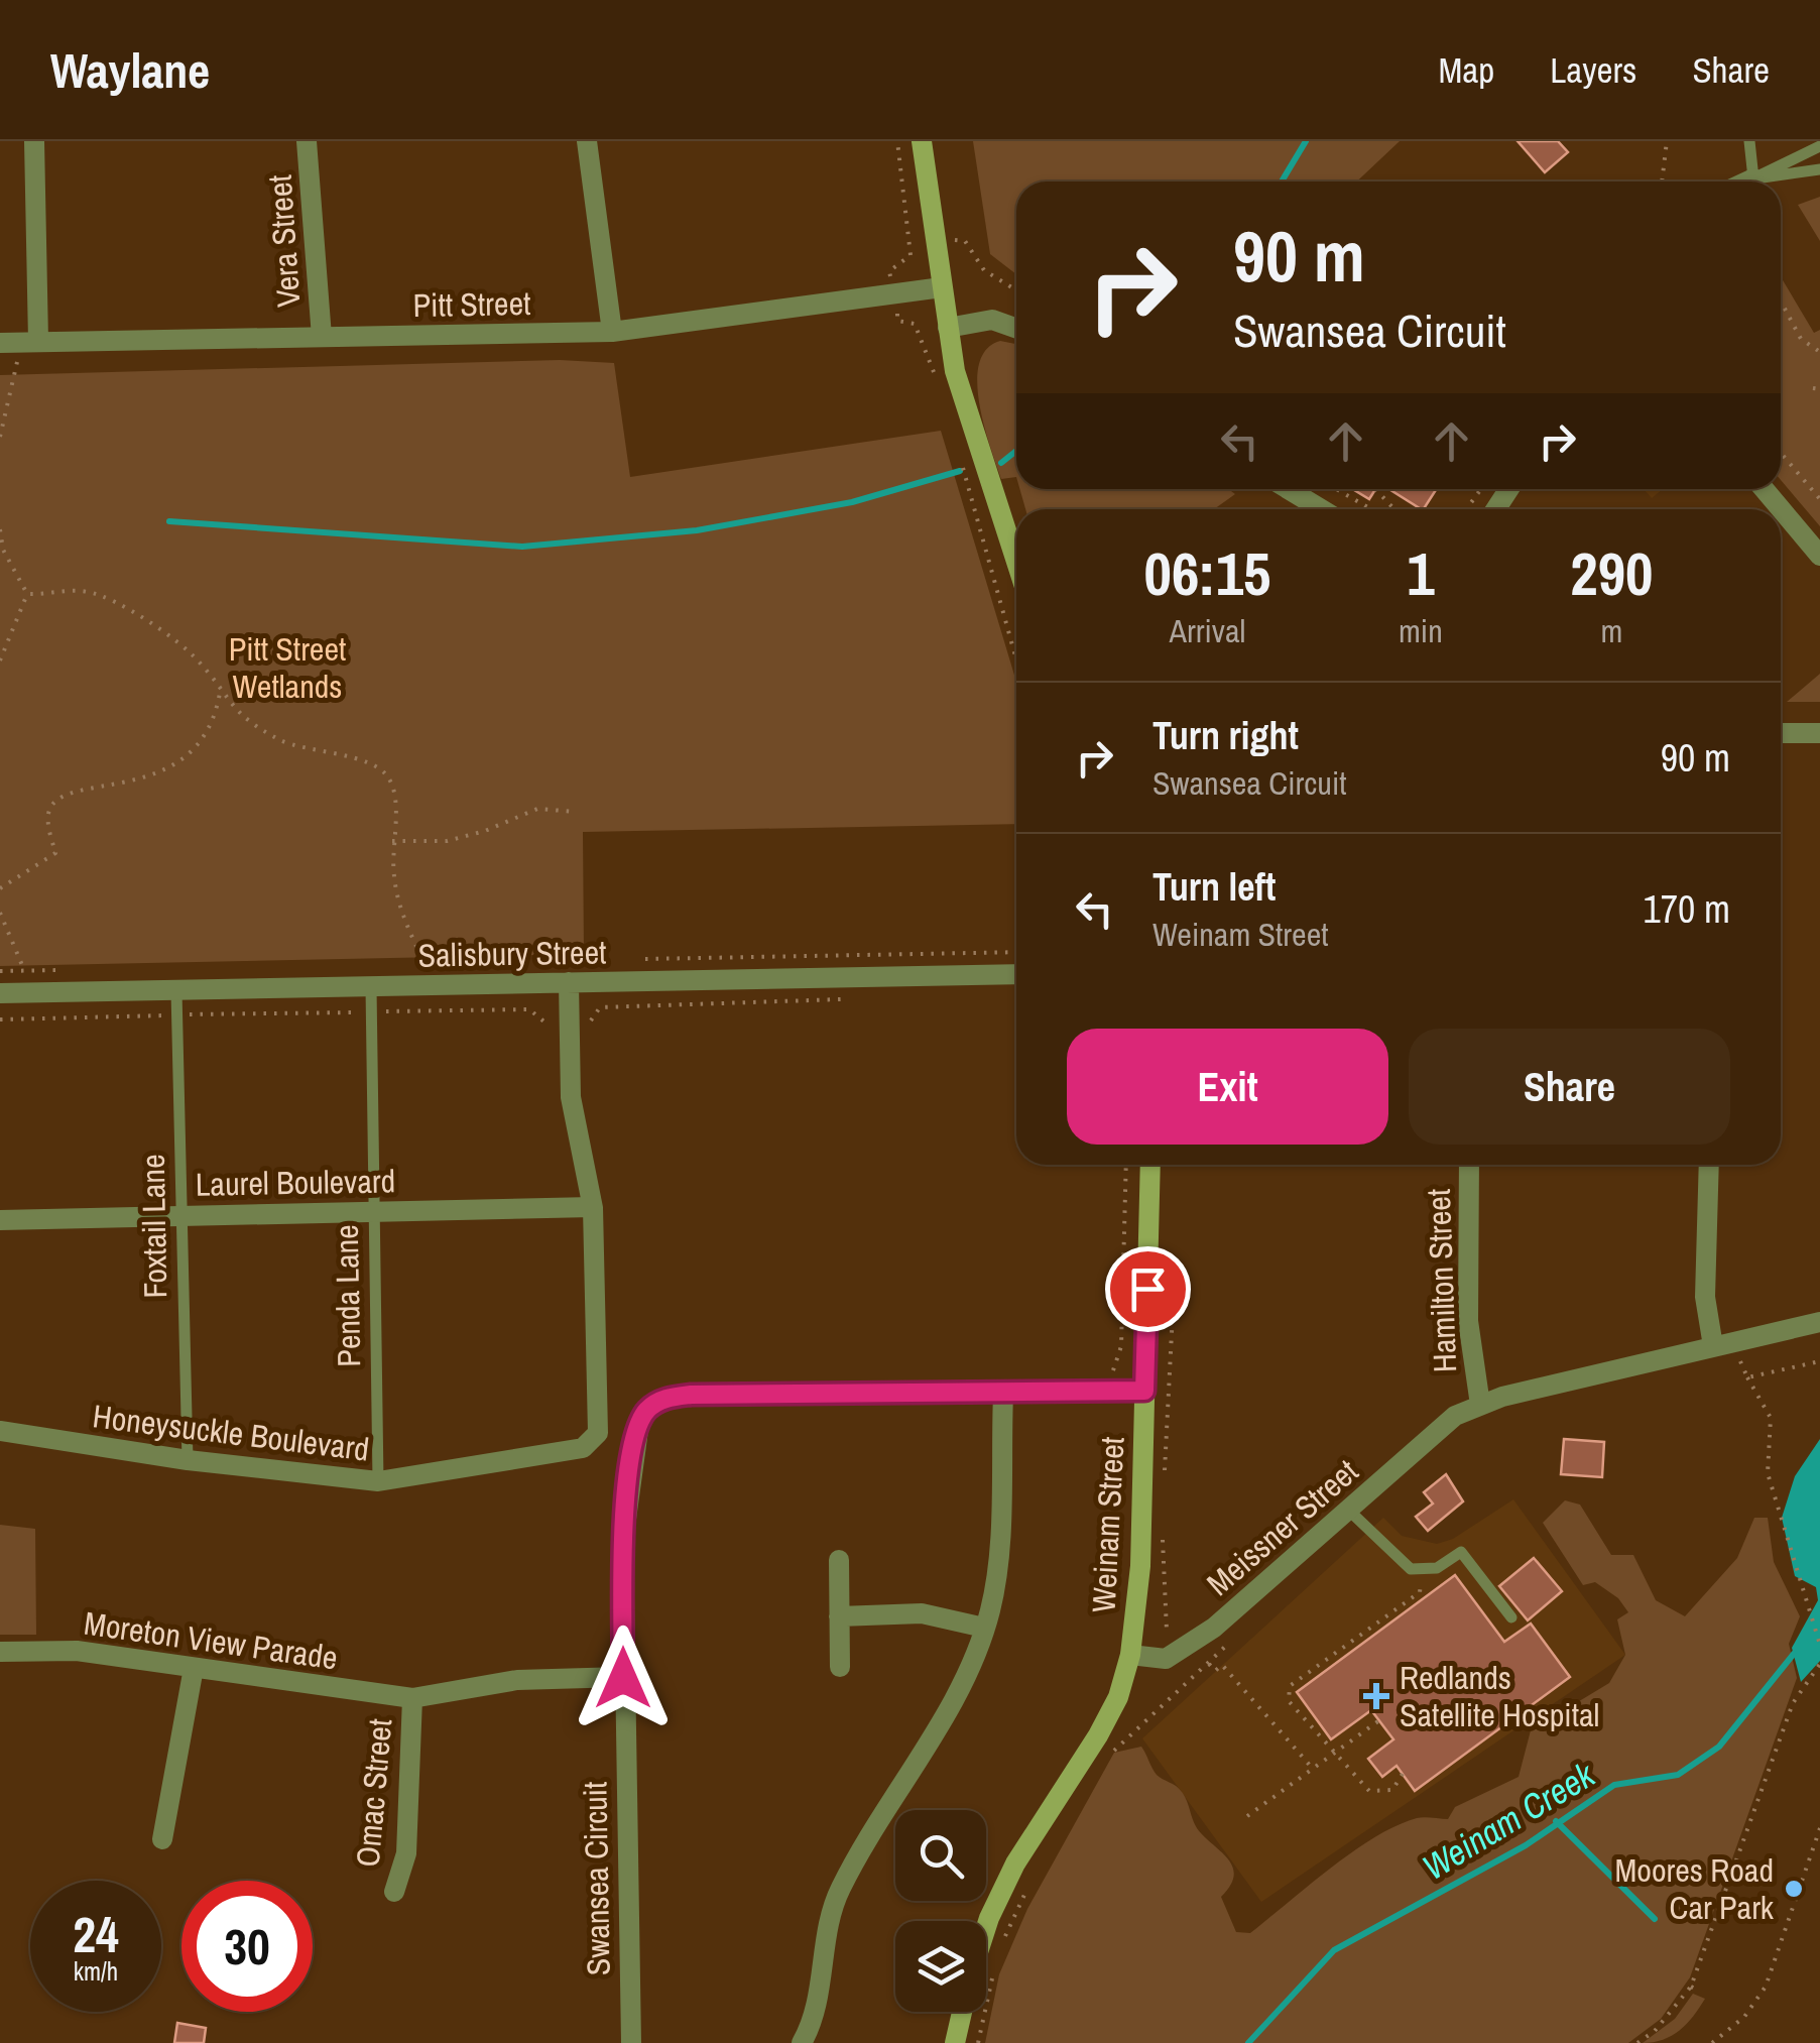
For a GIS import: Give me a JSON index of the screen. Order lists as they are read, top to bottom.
{
  "streets": {
    "street": [
      "Vera Street",
      "Pitt Street",
      "Salisbury Street",
      "Laurel Boulevard",
      "Hamilton Street",
      "Honeysuckle Boulevard",
      "Weinam Street",
      "Meissner Street",
      "Moreton View Parade",
      "Omac Street",
      "Swansea Circuit"
    ],
    "lane": ["Foxtail Lane", "Penda Lane"]
  },
  "crossings": [
    ["Vera Street", "Pitt Street"],
    ["Salisbury Street", "Foxtail Lane"],
    ["Salisbury Street", "Penda Lane"],
    ["Salisbury Street", "Honeysuckle Boulevard"],
    ["Laurel Boulevard", "Foxtail Lane"],
    ["Laurel Boulevard", "Penda Lane"],
    ["Laurel Boulevard", "Honeysuckle Boulevard"],
    ["Foxtail Lane", "Honeysuckle Boulevard"],
    ["Hamilton Street", "Meissner Street"],
    ["Penda Lane", "Honeysuckle Boulevard"],
    ["Weinam Street", "Meissner Street"],
    ["Weinam Street", "Swansea Circuit"],
    ["Moreton View Parade", "Omac Street"],
    ["Moreton View Parade", "Swansea Circuit"]
  ],
  "water": ["Weinam Creek"],
  "parks": ["Pitt Street Wetlands"],
  "places": {
    "health": ["Redlands Satellite Hospital"],
    "other": ["Moores Road Car Park"]
  },
  "page": {
    "header": "Waylane",
    "nav": ["Map", "Layers", "Share"],
    "turn": ["90 m", "Swansea Circuit"],
    "eta": [
      "06:15",
      "Arrival",
      "1",
      "min",
      "290",
      "m"
    ],
    "list": [
      {
        "name": "Turn right",
        "note": "Swansea Circuit",
        "value": "90 m"
      },
      {
        "name": "Turn left",
        "note": "Weinam Street",
        "value": "170 m"
      }
    ],
    "buttons": ["Exit", "Share"],
    "speed": "24 km/h",
    "limit": "30"
  }
}
